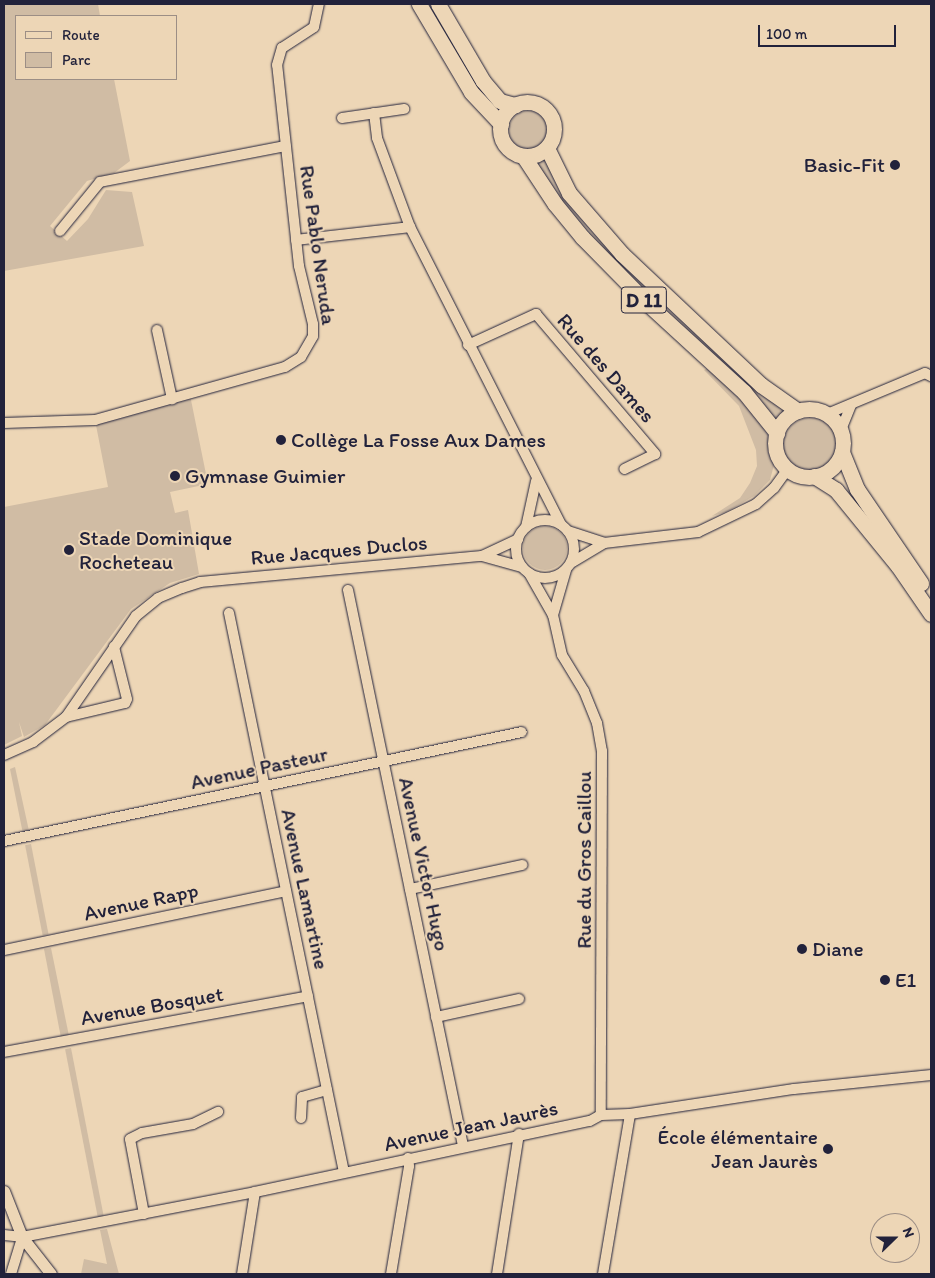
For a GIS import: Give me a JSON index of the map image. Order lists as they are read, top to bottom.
{
  "streets": {
    "main road": ["D 11"],
    "street": [
      "Rue Pablo Neruda",
      "Rue des Dames",
      "Rue Jacques Duclos",
      "Avenue Pasteur",
      "Rue du Gros Caillou",
      "Avenue Victor Hugo",
      "Avenue Lamartine",
      "Avenue Rapp",
      "Avenue Bosquet",
      "Avenue Jean Jaurès"
    ]
  },
  "crossings": [
    ["D 11", "Rue Jacques Duclos"],
    ["Rue Jacques Duclos", "Rue du Gros Caillou"],
    ["Avenue Pasteur", "Avenue Victor Hugo"],
    ["Avenue Pasteur", "Avenue Lamartine"],
    ["Rue du Gros Caillou", "Avenue Jean Jaurès"],
    ["Avenue Victor Hugo", "Avenue Jean Jaurès"],
    ["Avenue Lamartine", "Avenue Rapp"],
    ["Avenue Lamartine", "Avenue Bosquet"],
    ["Avenue Lamartine", "Avenue Jean Jaurès"]
  ],
  "places": [
    "Basic-Fit",
    "Collège La Fosse Aux Dames",
    "Gymnase Guimier",
    "Stade Dominique Rocheteau",
    "Diane",
    "E1",
    "École élémentaire Jean Jaurès"
  ],
  "legend": ["Route", "Parc"],
  "scale_bar": "100 m",
  "north": "right"
}
